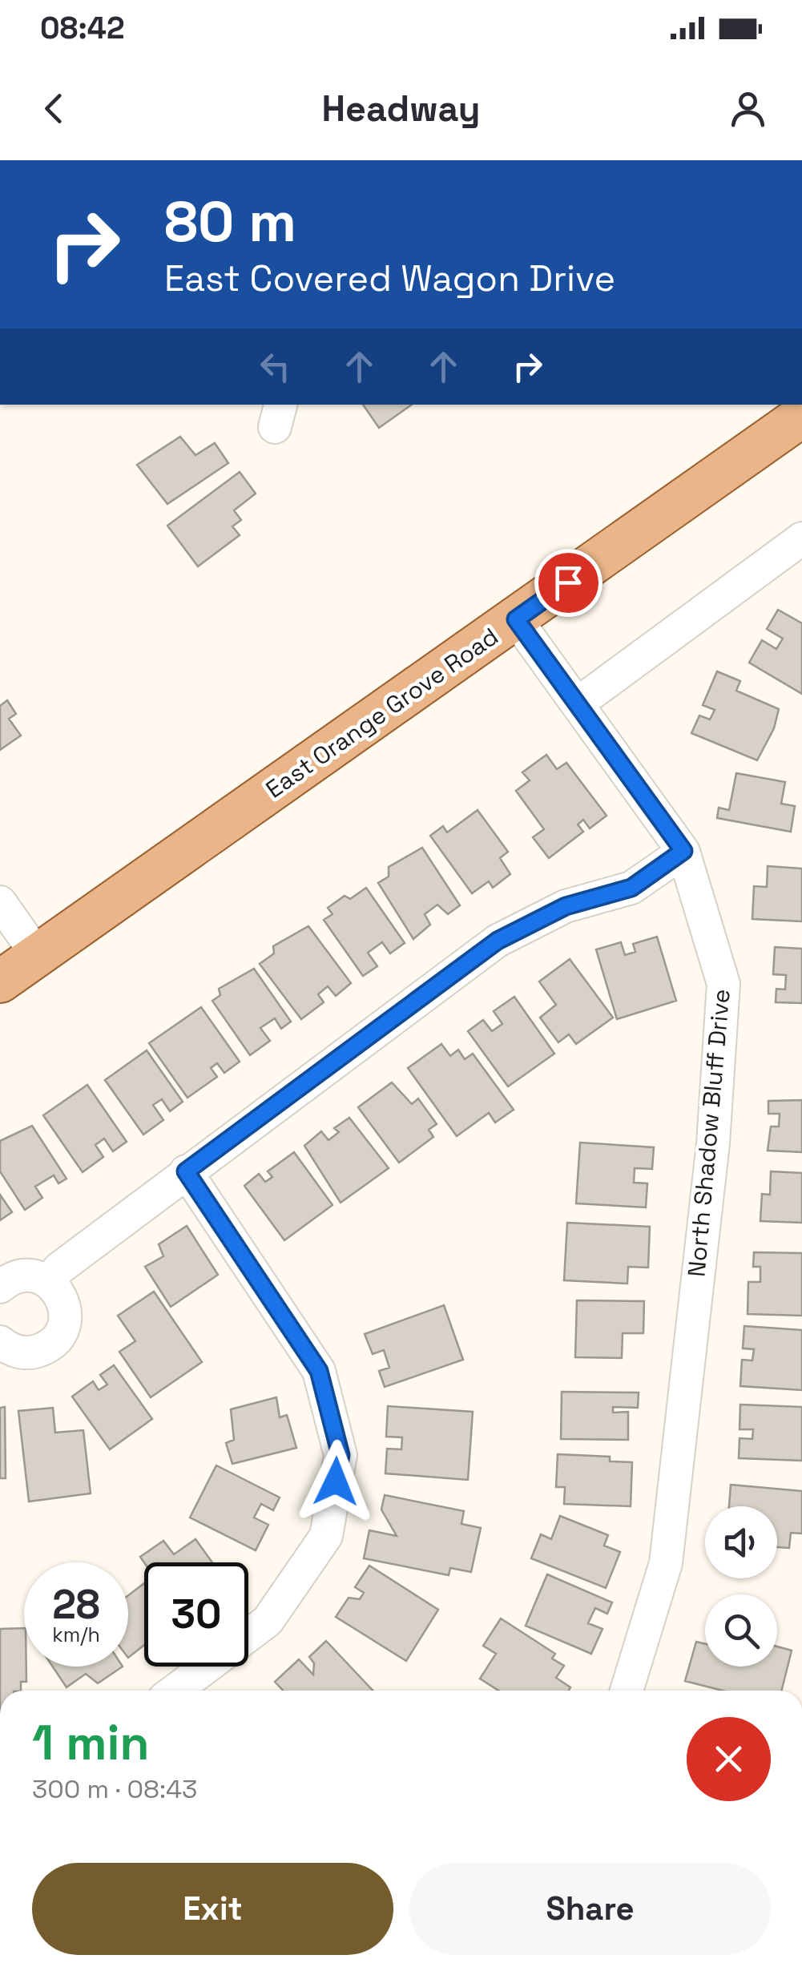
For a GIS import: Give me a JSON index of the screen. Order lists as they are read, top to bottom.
{
  "streets": {
    "main road": ["East Orange Grove Road"],
    "street": ["North Shadow Bluff Drive"]
  },
  "crossings": [
    ["East Orange Grove Road", "North Shadow Bluff Drive"]
  ],
  "page": {
    "status": "08:42",
    "header": "Headway",
    "turn": ["80 m", "East Covered Wagon Drive"],
    "speed": "28 km/h",
    "limit": "30",
    "heading": ["1 min", "300 m · 08:43"],
    "buttons": ["Exit", "Share"]
  }
}
